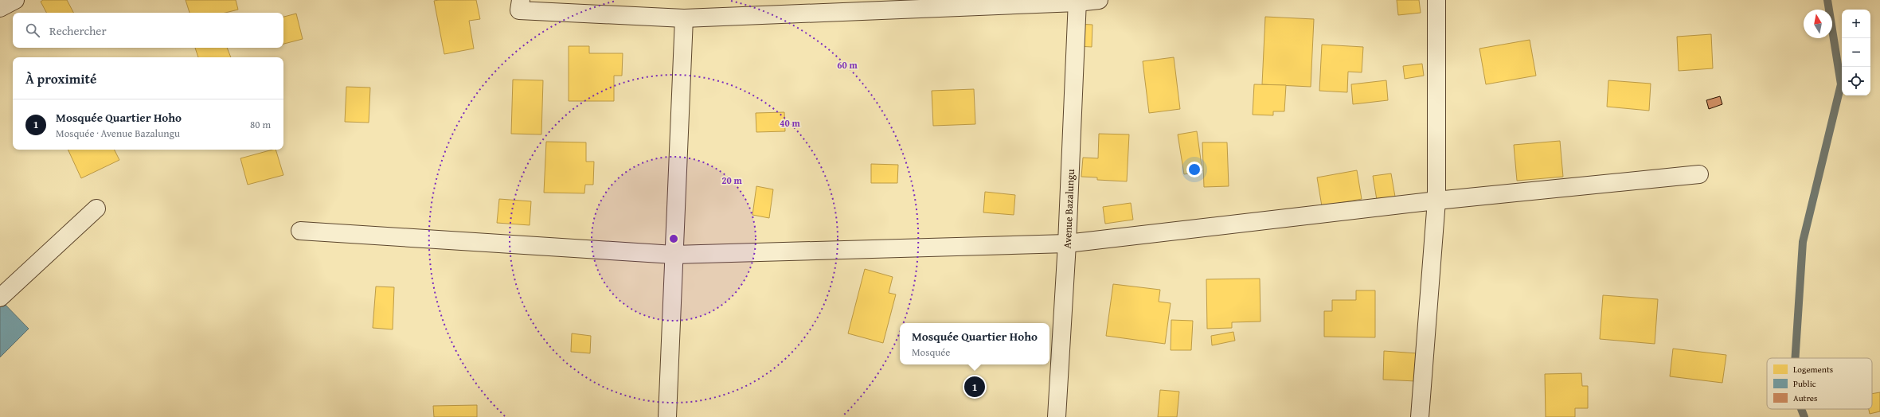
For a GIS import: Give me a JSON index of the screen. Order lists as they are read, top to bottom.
{
  "streets": {
    "street": ["Avenue Bazalungu"]
  },
  "legend": ["Logements", "Public", "Autres"],
  "north": "top",
  "page": {
    "map_buttons": ["+", "−"],
    "search": "Rechercher",
    "heading": "À proximité",
    "list": [
      {
        "mark": "1",
        "name": "Mosquée Quartier Hoho",
        "note": "Mosquée · Avenue Bazalungu",
        "value": "80 m"
      }
    ],
    "popup": ["Mosquée Quartier Hoho", "Mosquée"],
    "pins": "1"
  },
  "rings": ["60 m", "40 m", "20 m"]
}
